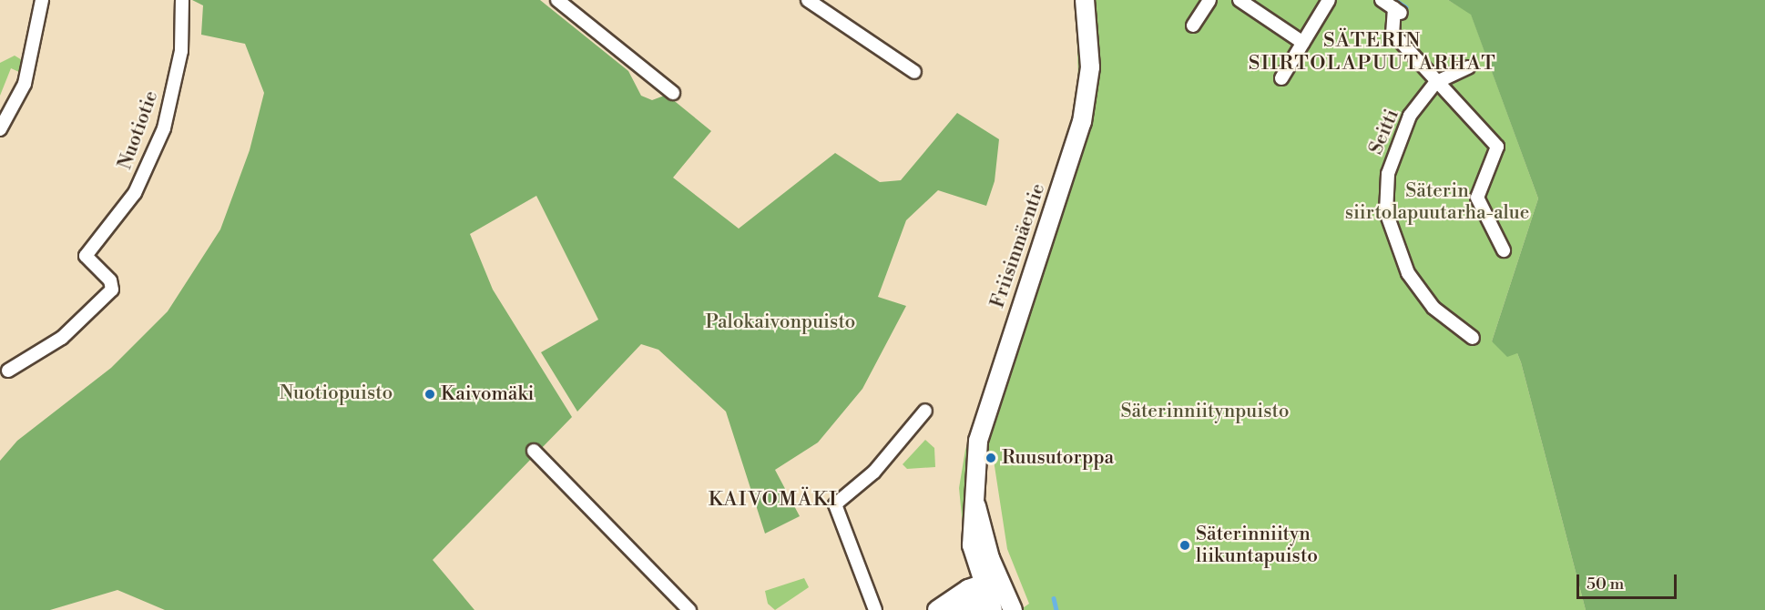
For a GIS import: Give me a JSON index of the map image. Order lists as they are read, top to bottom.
{
  "streets": {
    "main road": ["Friisinmäentie"],
    "street": ["Nuotiotie", "Seitti"]
  },
  "districts": ["SÄTERIN SIIRTOLAPUUTARHAT", "KAIVOMÄKI"],
  "parks": [
    "Säterin siirtolapuutarha-alue",
    "Palokaivonpuisto",
    "Nuotiopuisto",
    "Säterinniitynpuisto"
  ],
  "places": ["Kaivomäki", "Ruusutorppa", "Säterinniityn liikuntapuisto"],
  "scale_bar": "50 m"
}
